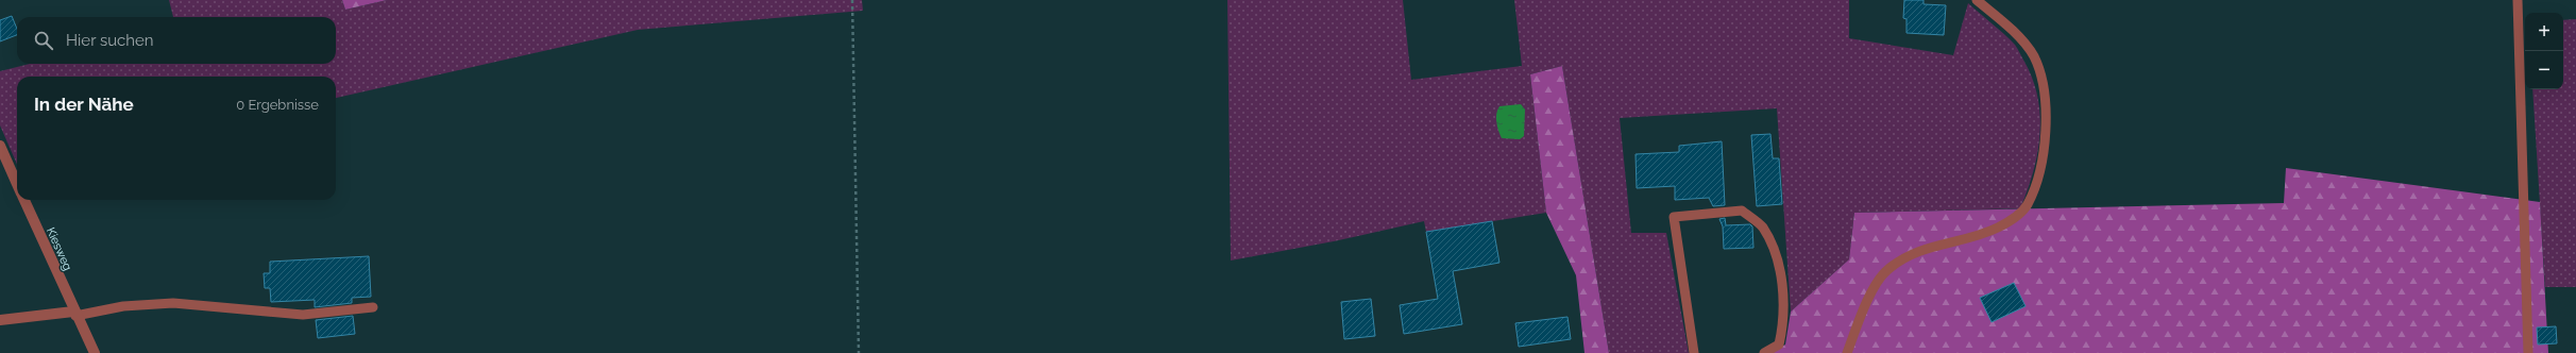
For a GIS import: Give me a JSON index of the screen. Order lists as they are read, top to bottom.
{
  "streets": {
    "street": ["Kiesweg"]
  },
  "page": {
    "map_buttons": ["+", "−"],
    "search": "Hier suchen",
    "heading": ["In der Nähe", "0 Ergebnisse"]
  }
}
